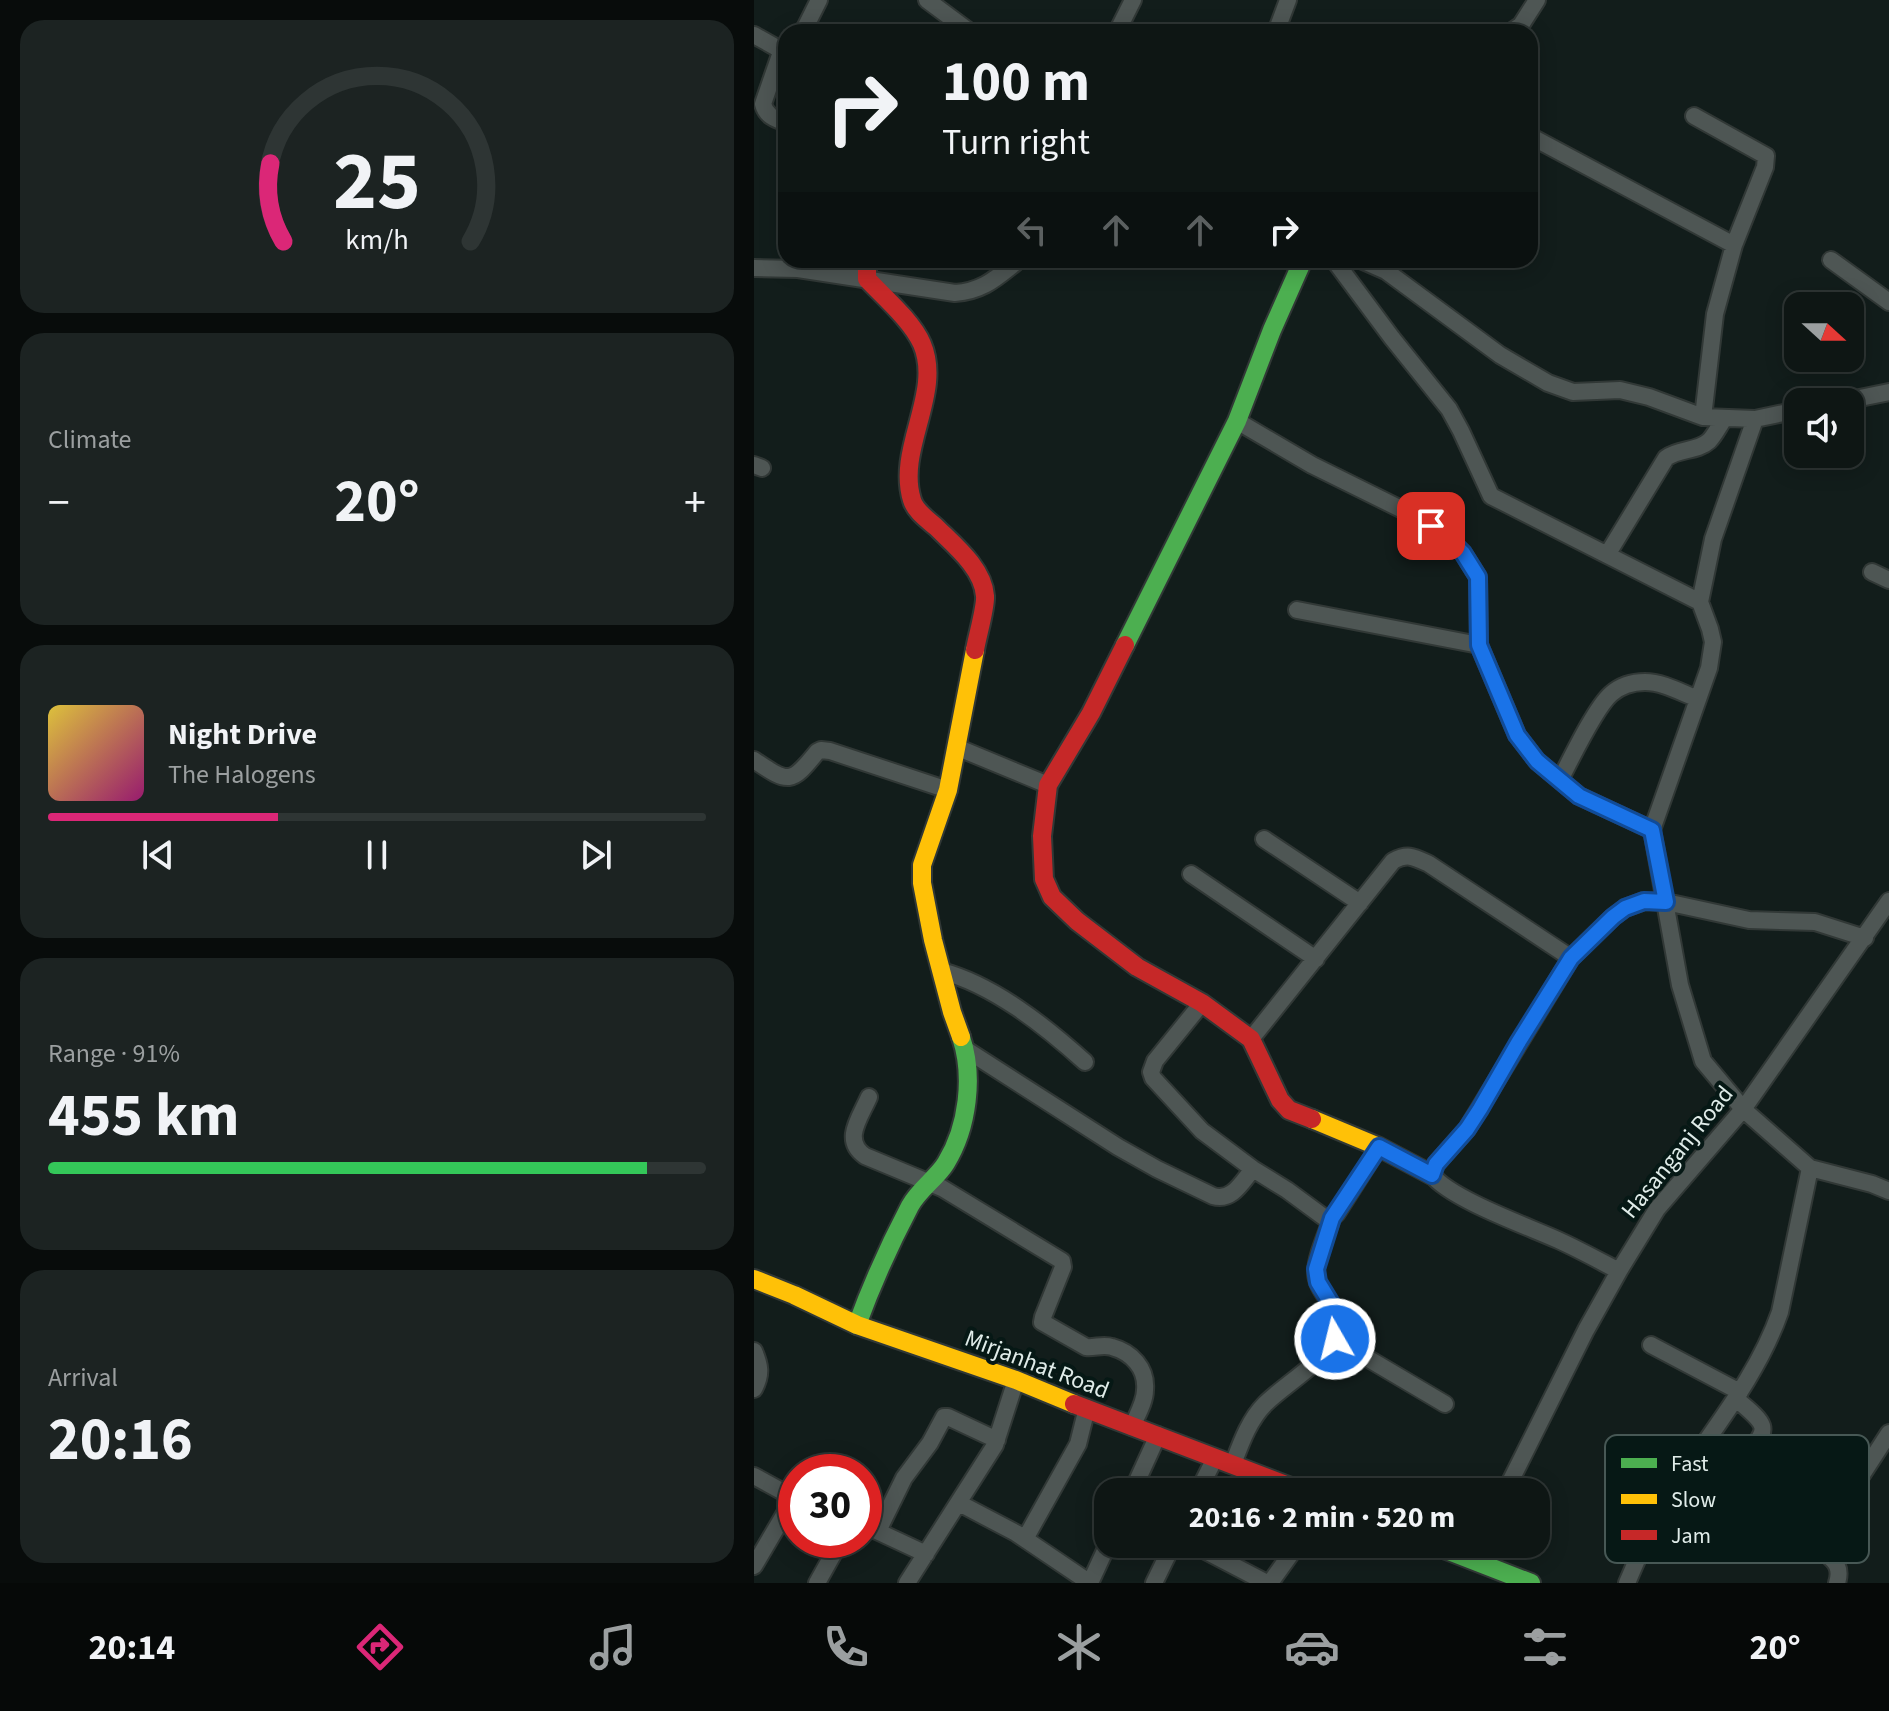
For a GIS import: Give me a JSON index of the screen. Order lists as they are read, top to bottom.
{
  "streets": {
    "street": ["Hasanganj Road", "Mirjanhat Road"]
  },
  "legend": ["Fast", "Slow", "Jam"],
  "north": "right",
  "page": {
    "turn": ["100 m", "Turn right"],
    "tile": [
      "Climate",
      ["Range · 91%", "455 km"],
      ["Arrival", "20:16"]
    ],
    "heat": ["−", "20°", "+"],
    "song": ["Night Drive", "The Halogens"],
    "limit": "30",
    "trip": "20:16 · 2 min · 520 m",
    "tabs": ["20:14", "20°"],
    "gauge": ["25", "km/h"]
  }
}
